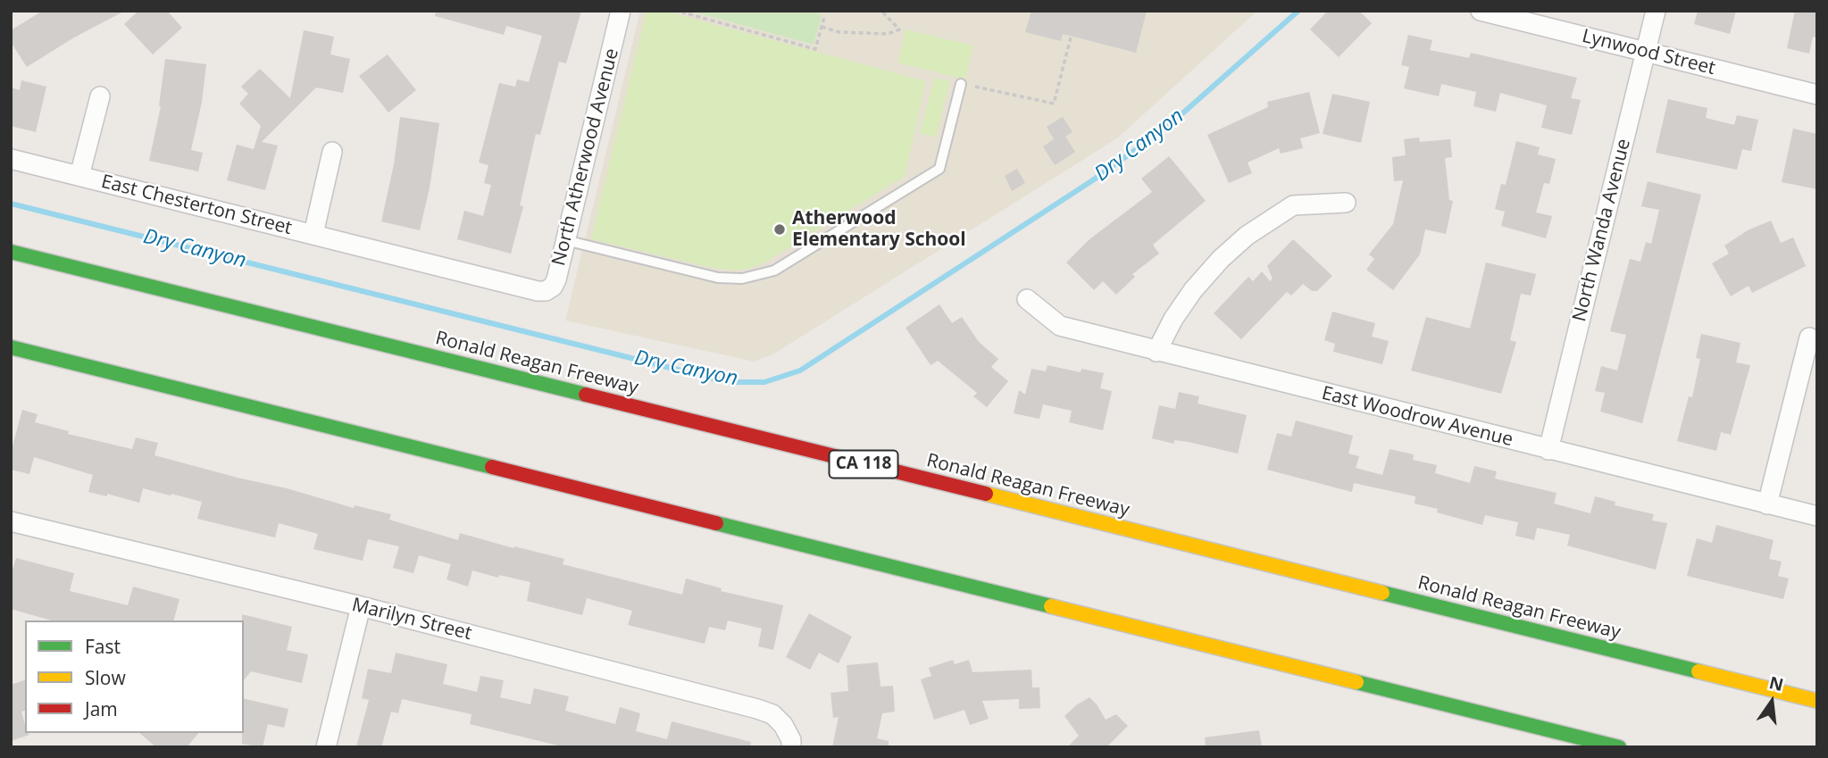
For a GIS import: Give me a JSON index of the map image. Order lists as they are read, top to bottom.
{
  "streets": {
    "highway": ["Ronald Reagan Freeway", "CA 118"],
    "street": [
      "Lynwood Street",
      "North Atherwood Avenue",
      "East Chesterton Street",
      "North Wanda Avenue",
      "East Woodrow Avenue",
      "Marilyn Street"
    ]
  },
  "crossings": [
    ["Lynwood Street", "North Wanda Avenue"],
    ["North Atherwood Avenue", "East Chesterton Street"],
    ["North Wanda Avenue", "East Woodrow Avenue"]
  ],
  "water": ["Dry Canyon"],
  "places": ["Atherwood Elementary School"],
  "legend": ["Fast", "Slow", "Jam"],
  "north": "top"
}
